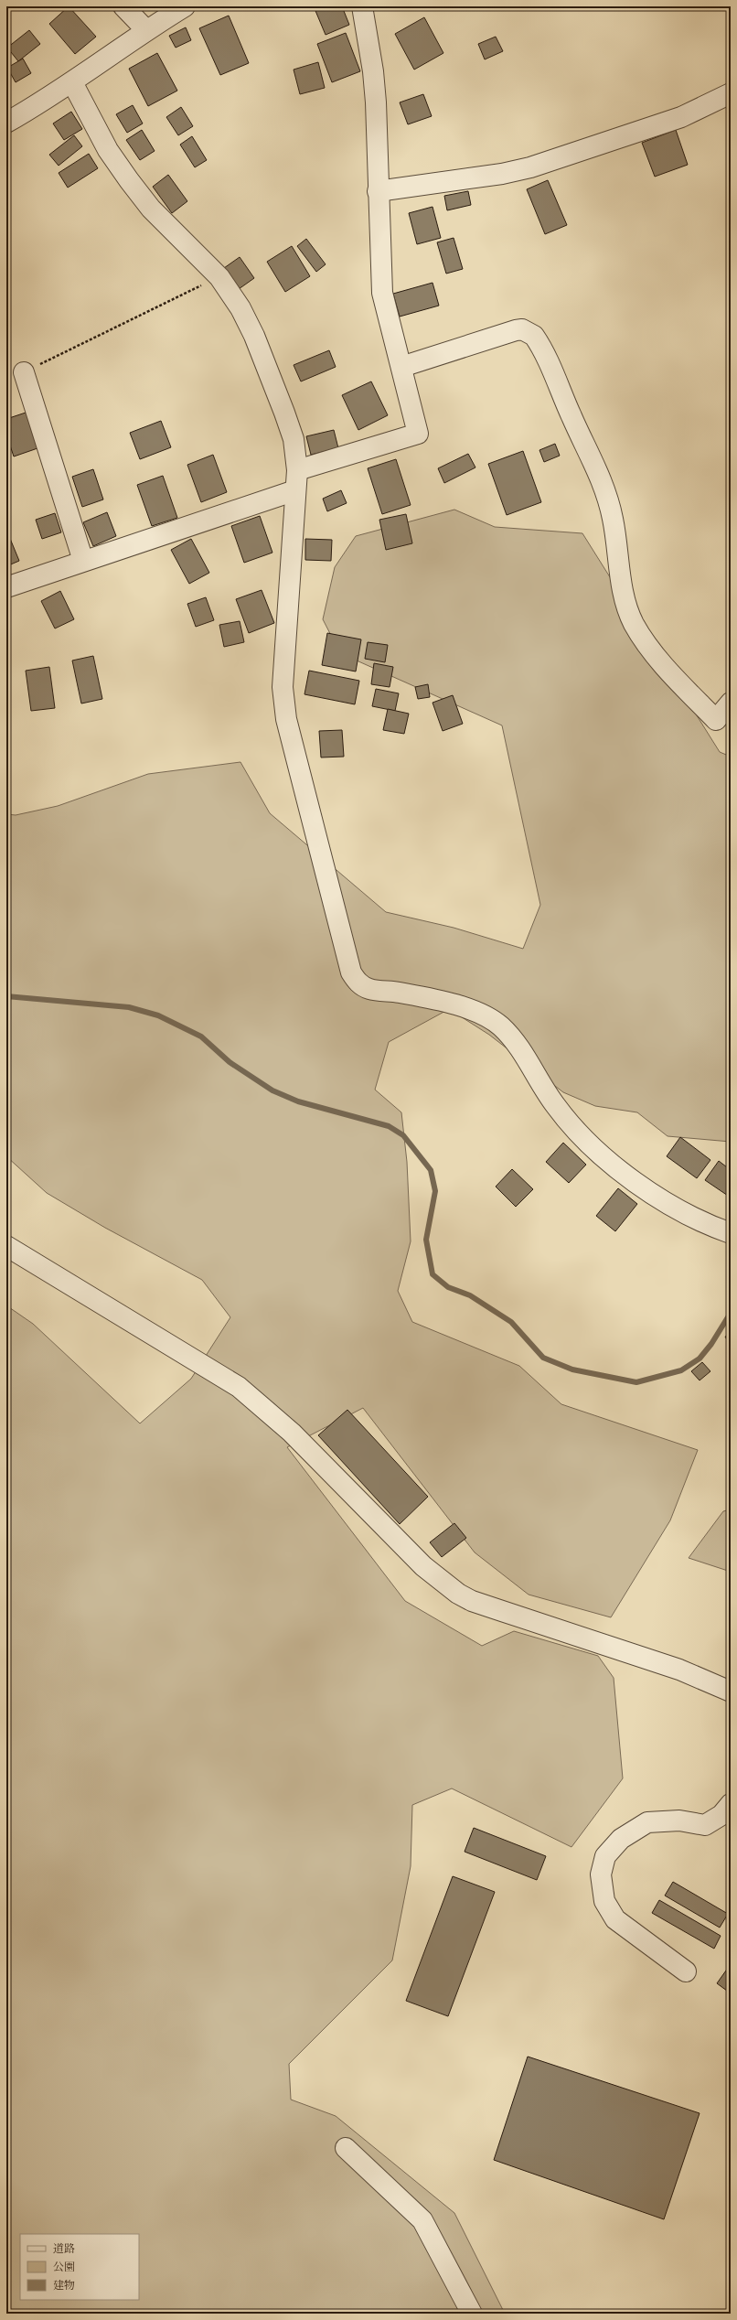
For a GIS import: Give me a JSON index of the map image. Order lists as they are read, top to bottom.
{
  "legend": ["道路", "公園", "建物"]
}
